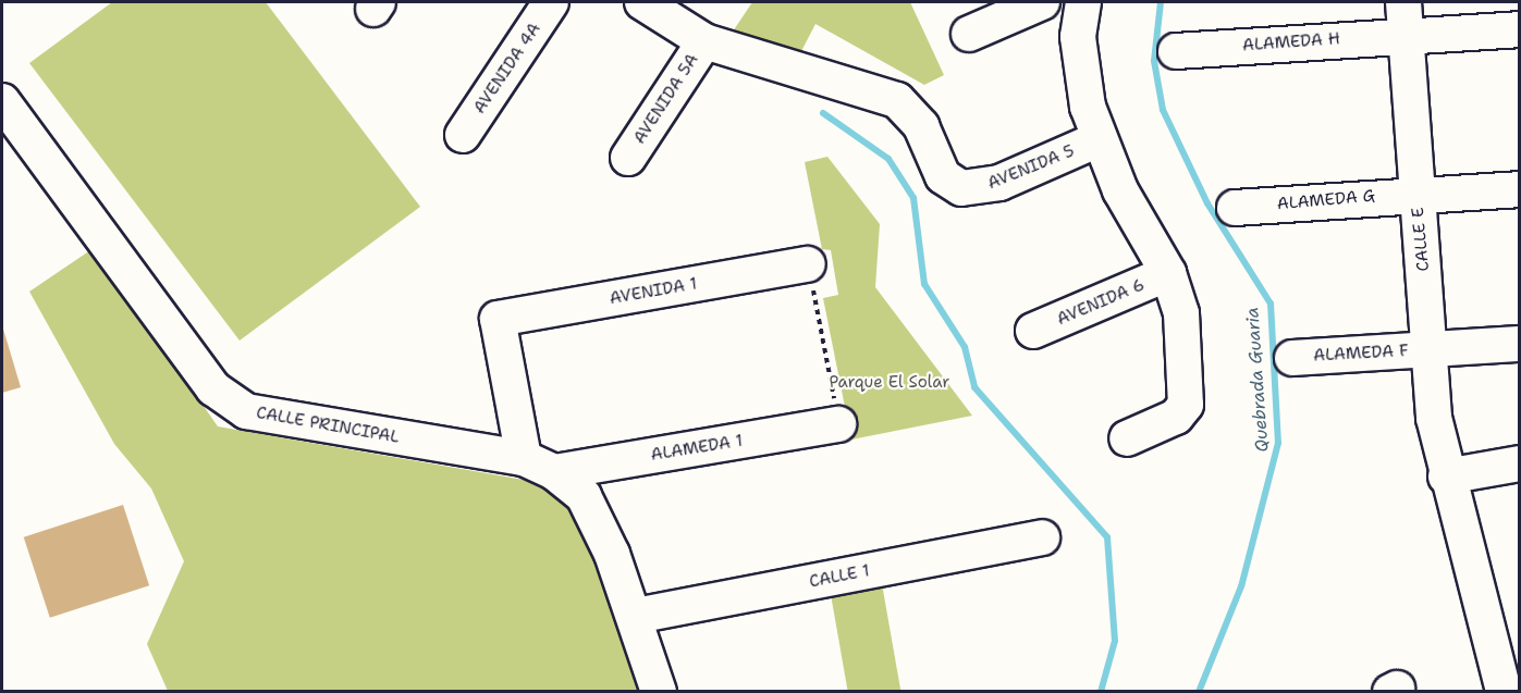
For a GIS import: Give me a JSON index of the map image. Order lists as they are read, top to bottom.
{
  "streets": {
    "street": [
      "ALAMEDA H",
      "AVENIDA 4A",
      "AVENIDA 5A",
      "AVENIDA 5",
      "ALAMEDA G",
      "CALLE E",
      "AVENIDA 1",
      "AVENIDA 6",
      "ALAMEDA F",
      "CALLE PRINCIPAL",
      "ALAMEDA 1",
      "CALLE 1"
    ]
  },
  "crossings": [
    ["ALAMEDA H", "CALLE E"],
    ["AVENIDA 5A", "AVENIDA 5"],
    ["ALAMEDA G", "CALLE E"],
    ["CALLE E", "ALAMEDA F"],
    ["AVENIDA 1", "CALLE PRINCIPAL"],
    ["CALLE PRINCIPAL", "ALAMEDA 1"],
    ["CALLE PRINCIPAL", "CALLE 1"]
  ],
  "water": ["Quebrada Guaria"],
  "parks": ["Parque El Solar"]
}
